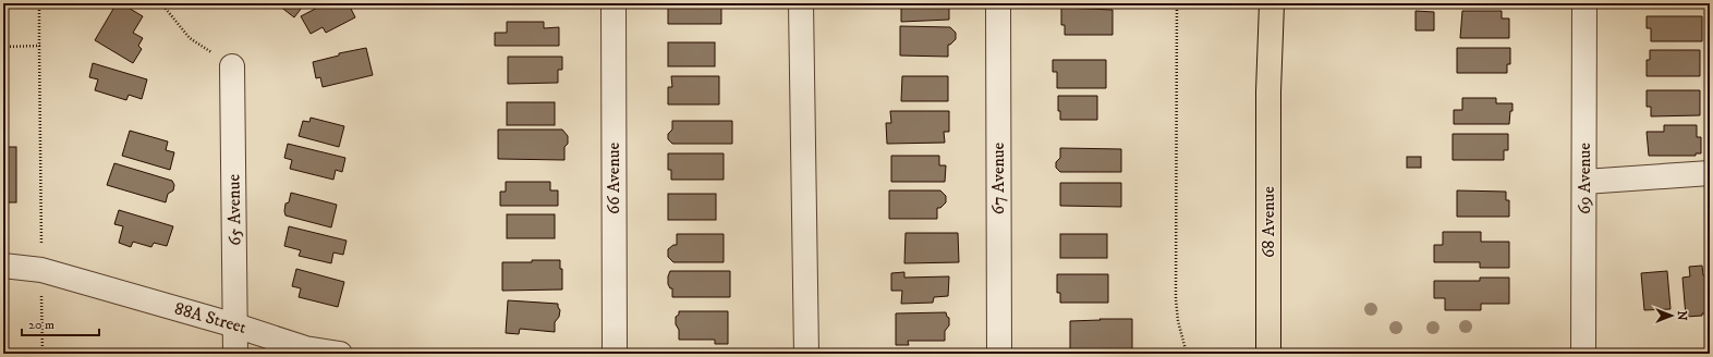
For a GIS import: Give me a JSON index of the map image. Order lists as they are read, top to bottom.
{
  "streets": {
    "main road": ["68 Avenue"],
    "street": [
      "66 Avenue",
      "67 Avenue",
      "69 Avenue",
      "65 Avenue",
      "88A Street"
    ]
  },
  "crossings": [
    ["65 Avenue", "88A Street"]
  ],
  "scale_bar": "20 m",
  "north": "right"
}
